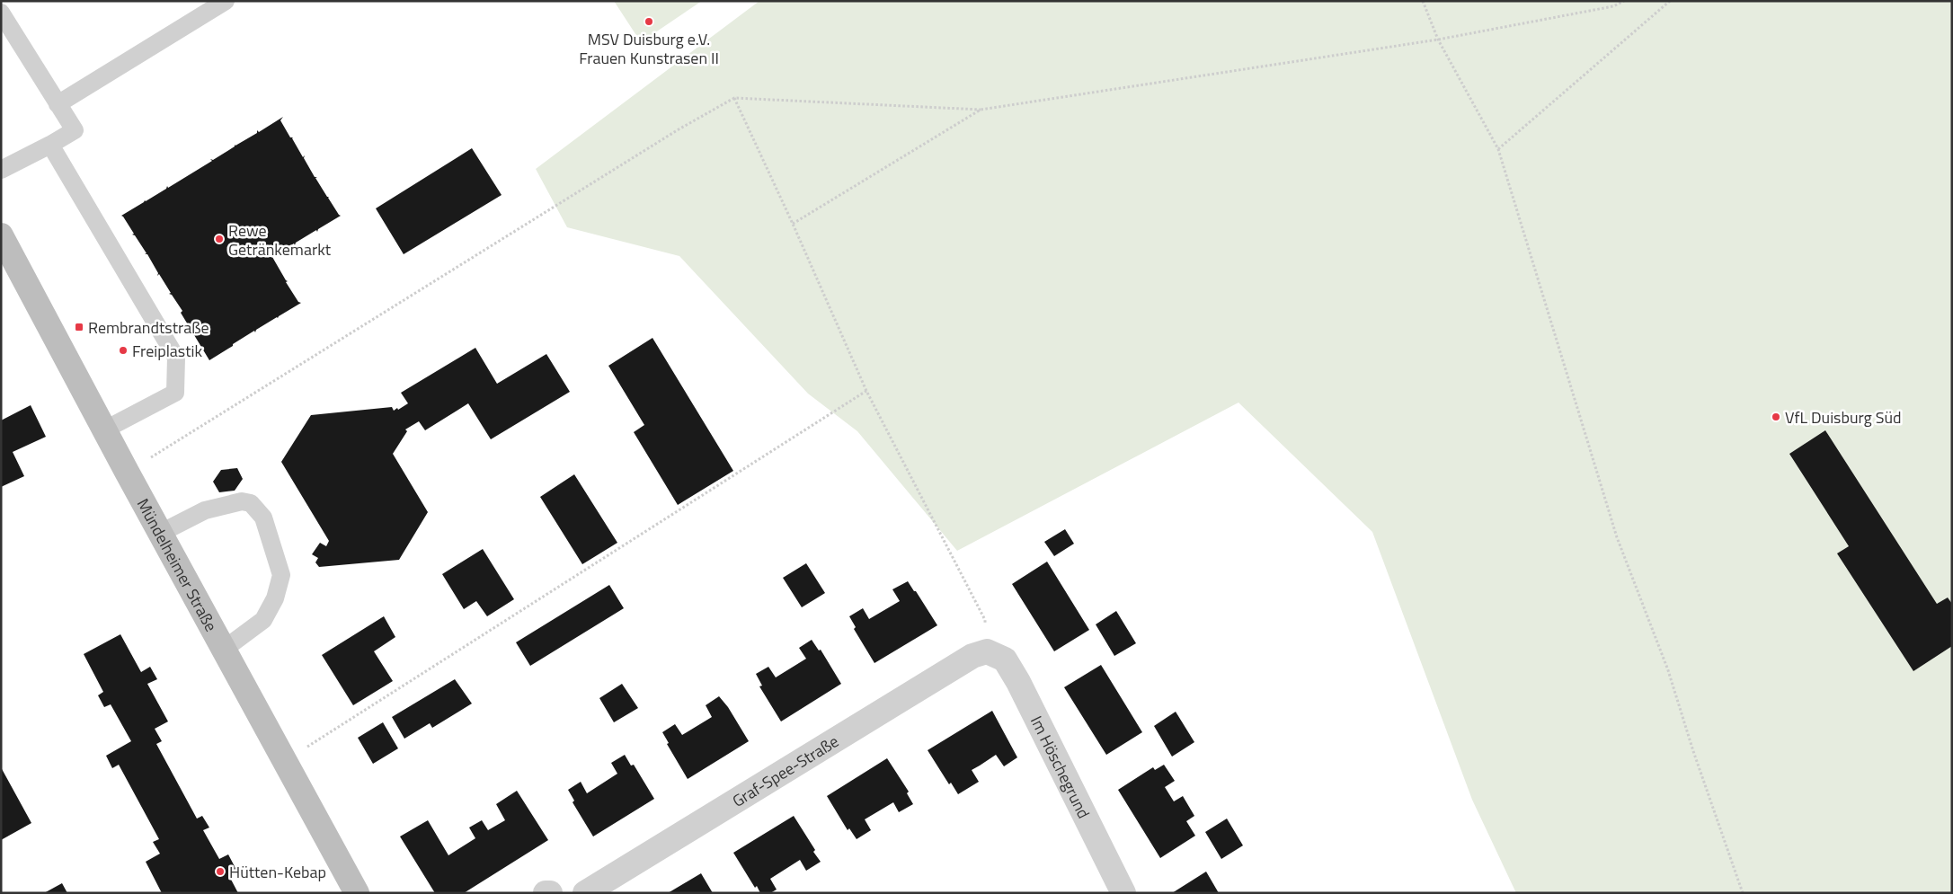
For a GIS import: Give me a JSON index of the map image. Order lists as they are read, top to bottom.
{
  "streets": {
    "main road": ["Mündelheimer Straße"],
    "street": ["Im Höschegrund", "Graf-Spee-Straße"]
  },
  "crossings": [
    ["Im Höschegrund", "Graf-Spee-Straße"]
  ],
  "places": {
    "other": [
      "MSV Duisburg e.V. Frauen Kunstrasen II",
      "Rewe Getränkemarkt",
      "Freiplastik",
      "VfL Duisburg Süd",
      "Hütten-Kebap"
    ],
    "transit": ["Rembrandtstraße"]
  }
}
